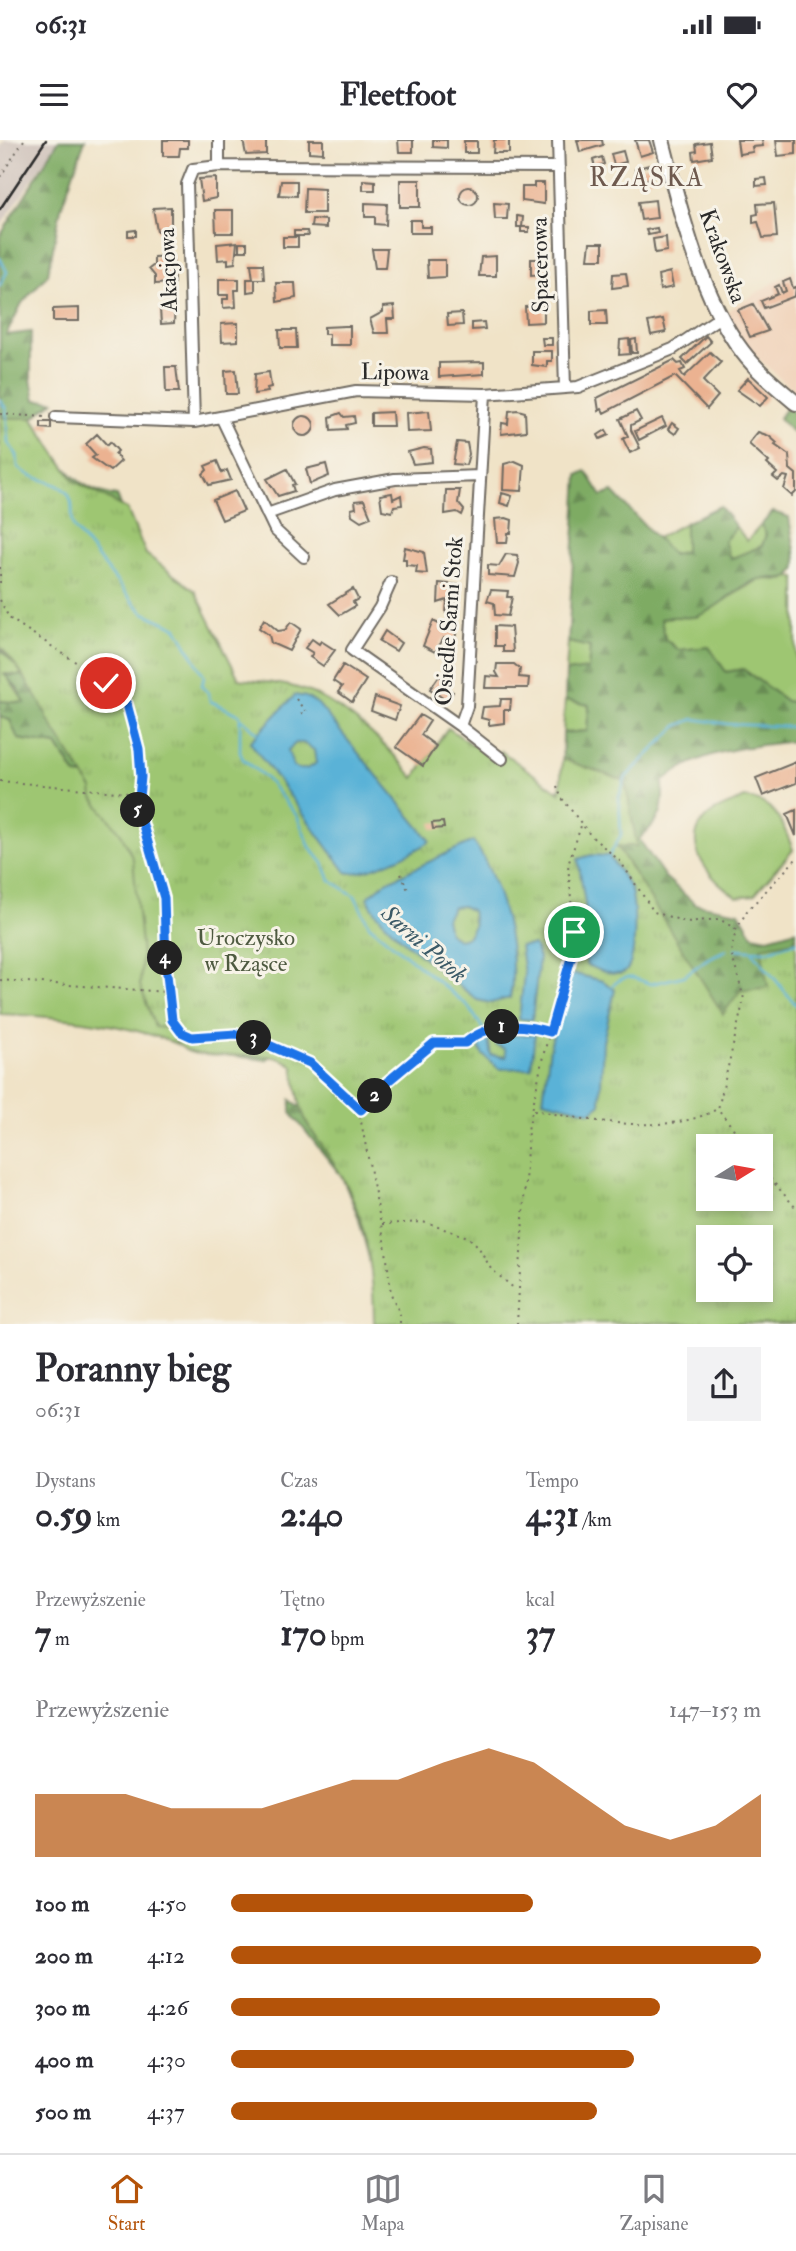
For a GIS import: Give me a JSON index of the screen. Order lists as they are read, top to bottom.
{
  "streets": {
    "street": [
      "Krakowska",
      "Spacerowa",
      "Akacjowa",
      "Lipowa",
      "Osiedle Sarni Stok"
    ]
  },
  "crossings": [
    ["Krakowska", "Lipowa"],
    ["Spacerowa", "Lipowa"],
    ["Akacjowa", "Lipowa"],
    ["Lipowa", "Osiedle Sarni Stok"]
  ],
  "districts": ["RZĄSKA"],
  "water": ["Sarni Potok"],
  "parks": ["Uroczysko w Rząsce"],
  "north": "right",
  "page": {
    "status": "06:31",
    "header": "Fleetfoot",
    "pins": [
      "5",
      "4",
      "1",
      "3",
      "2"
    ],
    "heading": ["Poranny bieg", "06:31"],
    "stats": [
      ["Dystans", "0.59 km"],
      ["Czas", "2:40"],
      ["Tempo", "4:31 /km"],
      ["Przewyższenie", "7 m"],
      ["Tętno", "170 bpm"],
      ["kcal", "37"]
    ],
    "chart": ["Przewyższenie", "147–153 m"],
    "list": [
      {
        "name": "100 m",
        "note": "4:50"
      },
      {
        "name": "200 m",
        "note": "4:12"
      },
      {
        "name": "300 m",
        "note": "4:26"
      },
      {
        "name": "400 m",
        "note": "4:30"
      },
      {
        "name": "500 m",
        "note": "4:37"
      }
    ],
    "tabs": ["Start", "Mapa", "Zapisane"]
  }
}
